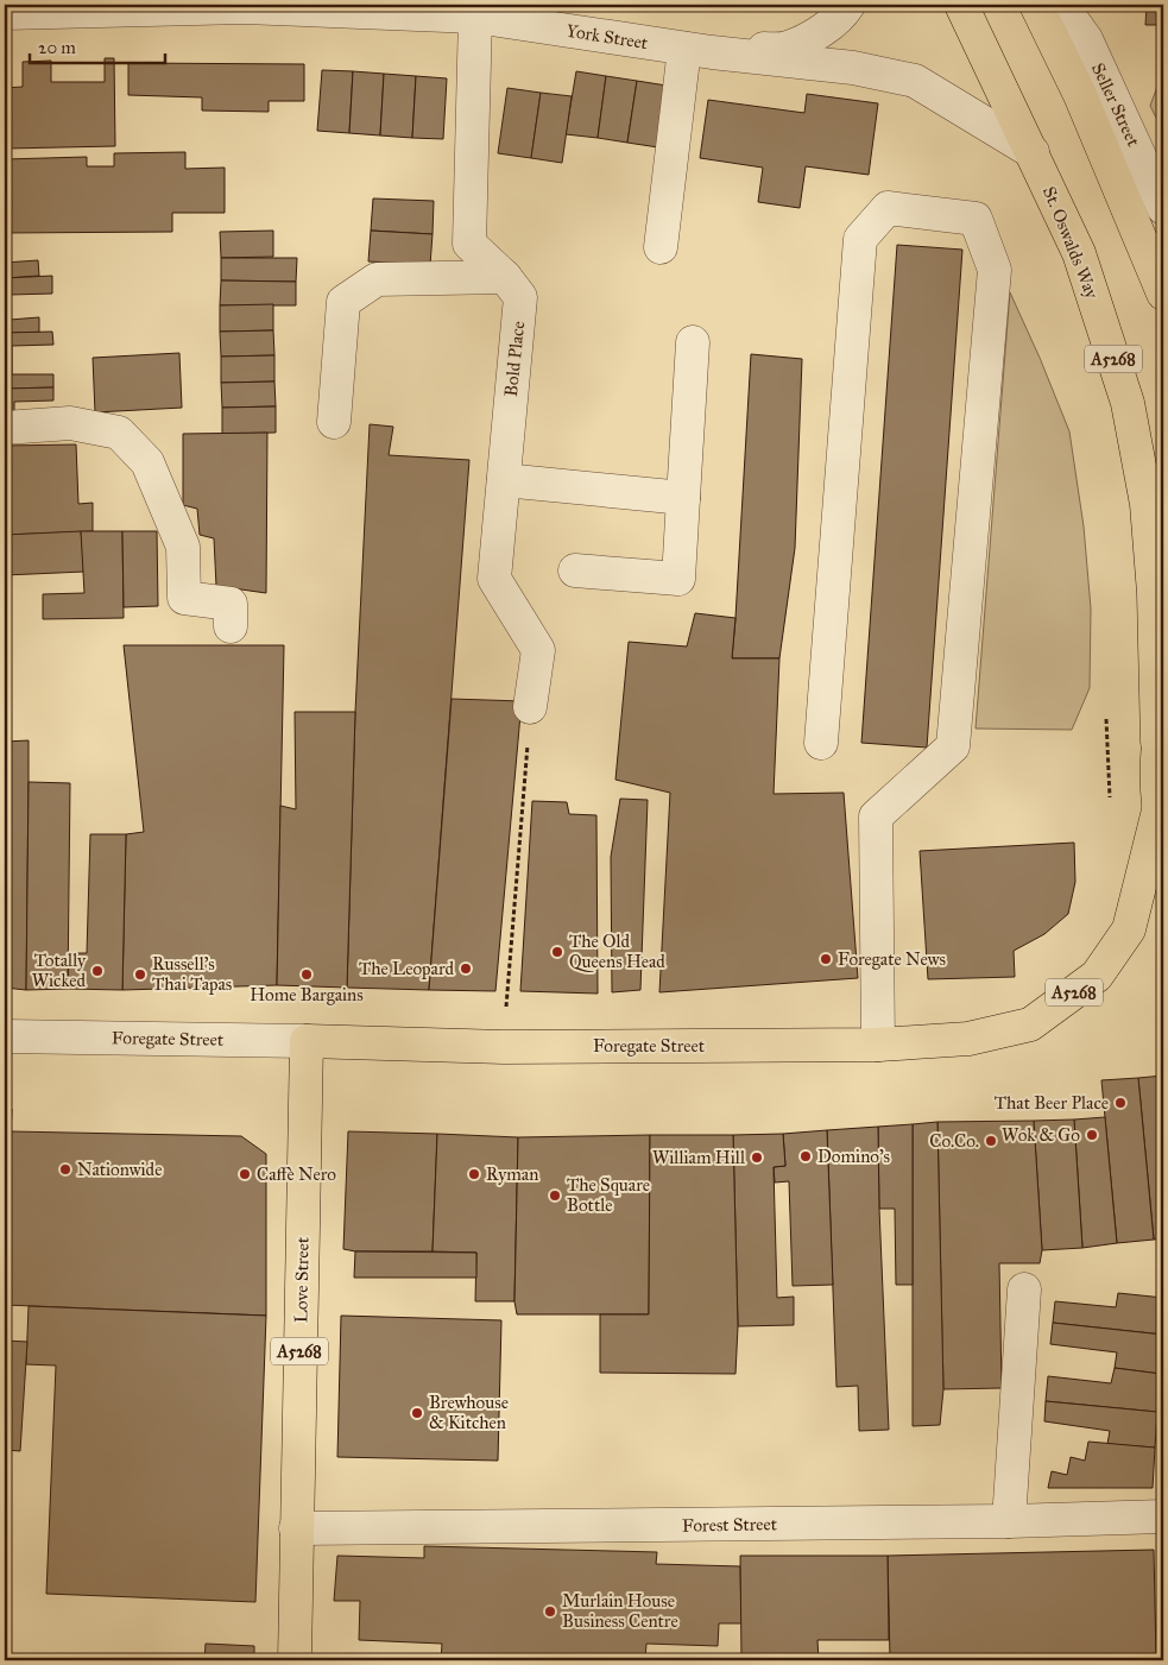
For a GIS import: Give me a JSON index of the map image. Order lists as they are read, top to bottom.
{
  "streets": {
    "highway": [
      "St. Oswalds Way",
      "A5268",
      "Foregate Street",
      "Love Street"
    ],
    "street": [
      "York Street",
      "Seller Street",
      "Bold Place",
      "Forest Street"
    ]
  },
  "crossings": [
    ["York Street", "Bold Place"],
    ["St. Oswalds Way", "A5268"],
    ["A5268", "Foregate Street"],
    ["Foregate Street", "Love Street"],
    ["Love Street", "Forest Street"]
  ],
  "places": [
    "The Old Queens Head",
    "Foregate News",
    "The Leopard",
    "Totally Wicked",
    "Russell's Thai Tapas",
    "Home Bargains",
    "That Beer Place",
    "Wok & Go",
    "Co.Co.",
    "Domino's",
    "William Hill",
    "Nationwide",
    "Caffè Nero",
    "Ryman",
    "The Square Bottle",
    "Brewhouse & Kitchen",
    "Murlain House Business Centre"
  ],
  "scale_bar": "20 m"
}
